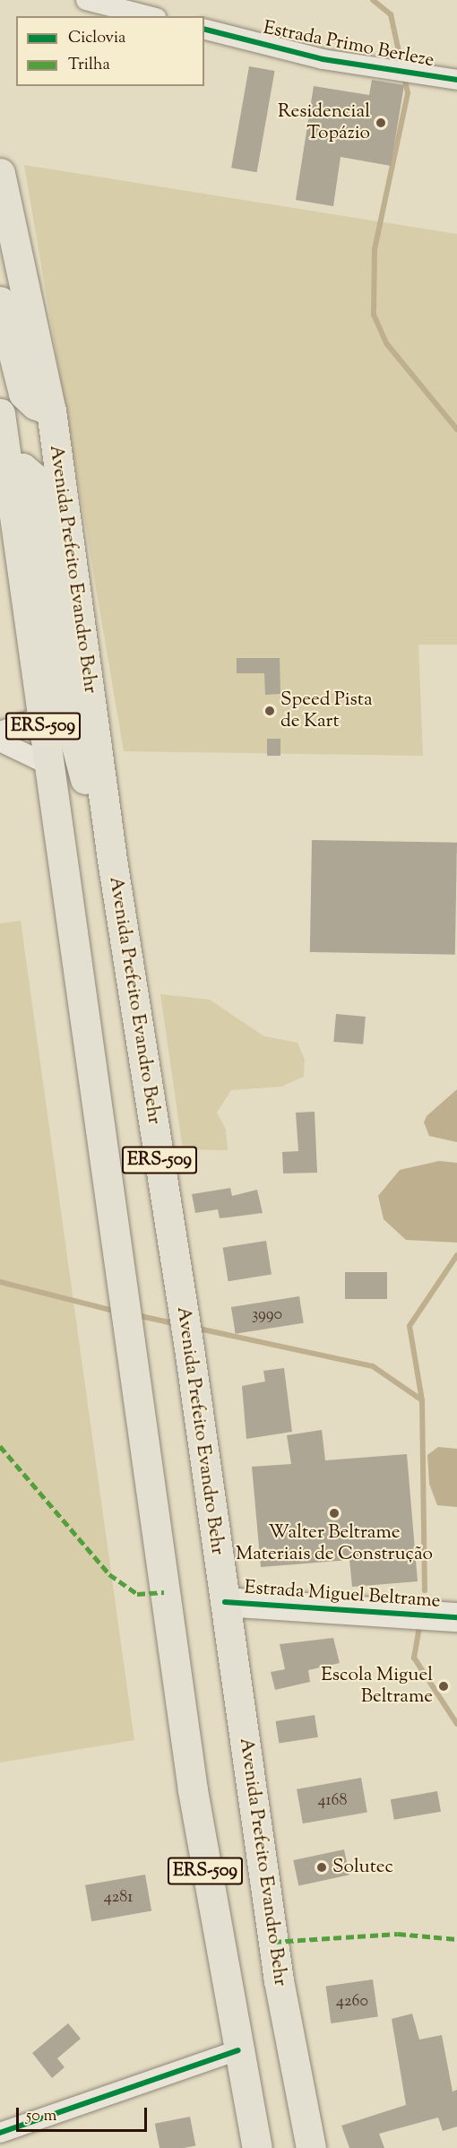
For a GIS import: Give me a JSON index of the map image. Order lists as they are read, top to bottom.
{
  "streets": {
    "highway": ["Avenida Prefeito Evandro Behr", "ERS-509"],
    "street": ["Estrada Primo Berleze", "Estrada Miguel Beltrame"]
  },
  "crossings": [
    ["Avenida Prefeito Evandro Behr", "Estrada Miguel Beltrame"]
  ],
  "places": [
    "Residencial Topázio",
    "Speed Pista de Kart",
    "Walter Beltrame Materiais de Construção",
    "Escola Miguel Beltrame",
    "Solutec"
  ],
  "house_numbers": [
    "3990",
    "4168",
    "4281",
    "4260"
  ],
  "legend": ["Ciclovia", "Trilha"],
  "scale_bar": "50 m"
}
